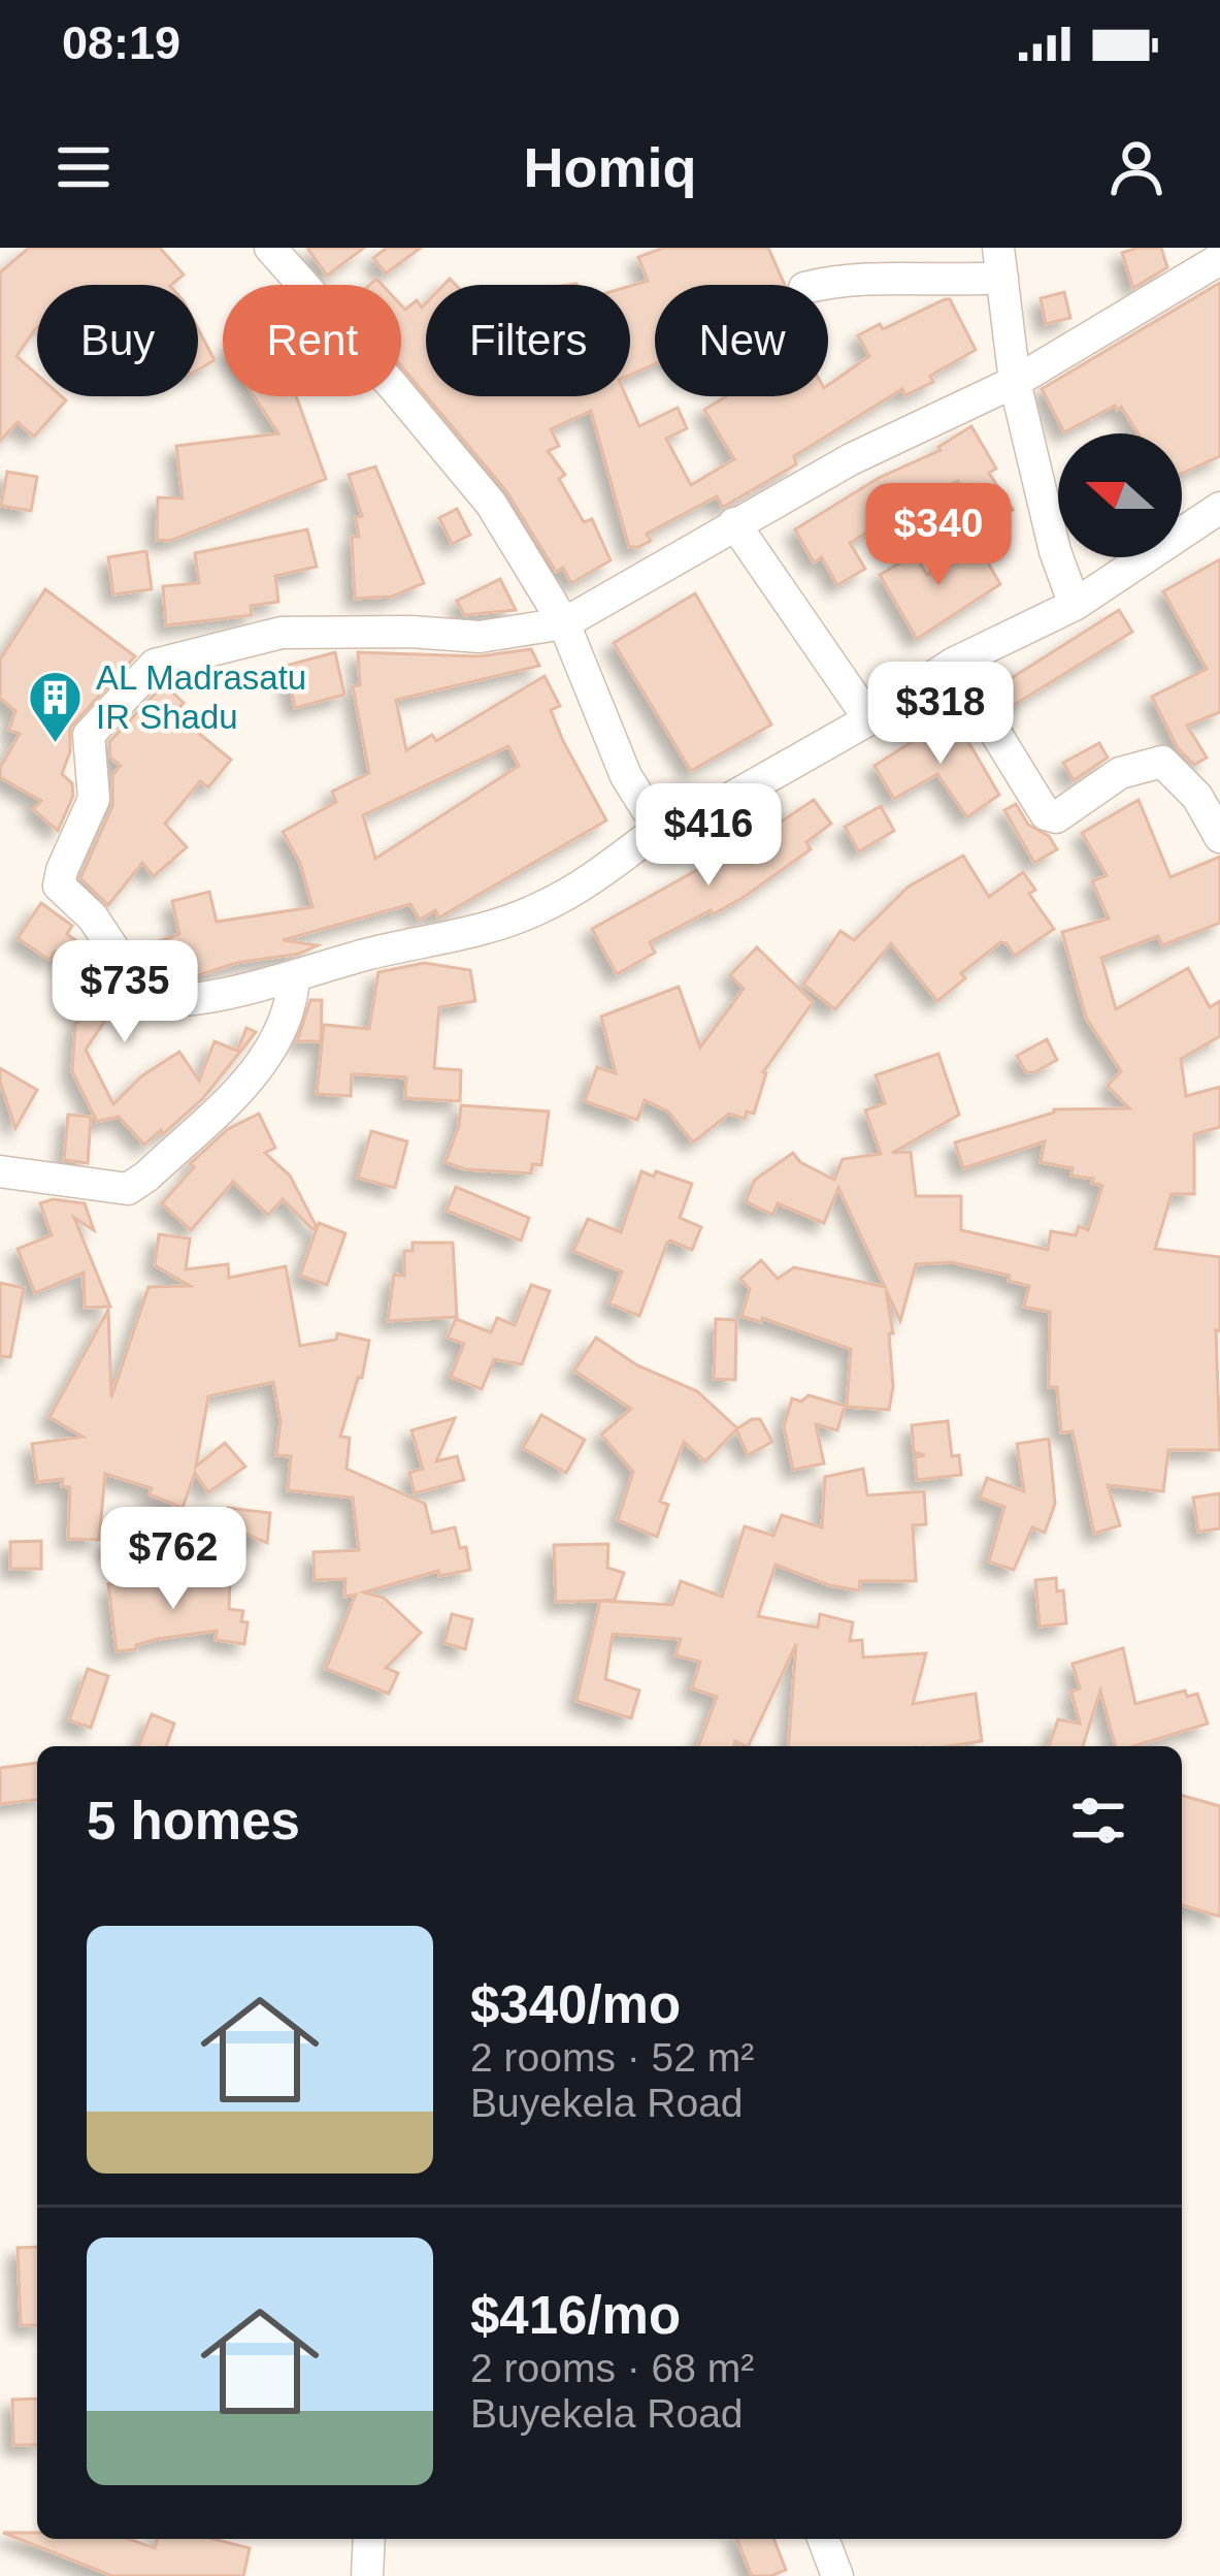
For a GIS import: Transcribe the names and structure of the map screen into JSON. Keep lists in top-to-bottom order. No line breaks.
{"places":{"building":["AL Madrasatu IR Shadu"]},"north":"left","page":{"status":"08:19","header":"Homiq","chip":["Buy","Rent","Filters","New"],"price":["$340","$318","$416","$735","$762"],"heading":"5 homes","list":[{"name":"$340/mo","note":"2 rooms · 52 m² · Buyekela Road"},{"name":"$416/mo","note":"2 rooms · 68 m² · Buyekela Road"}]}}
